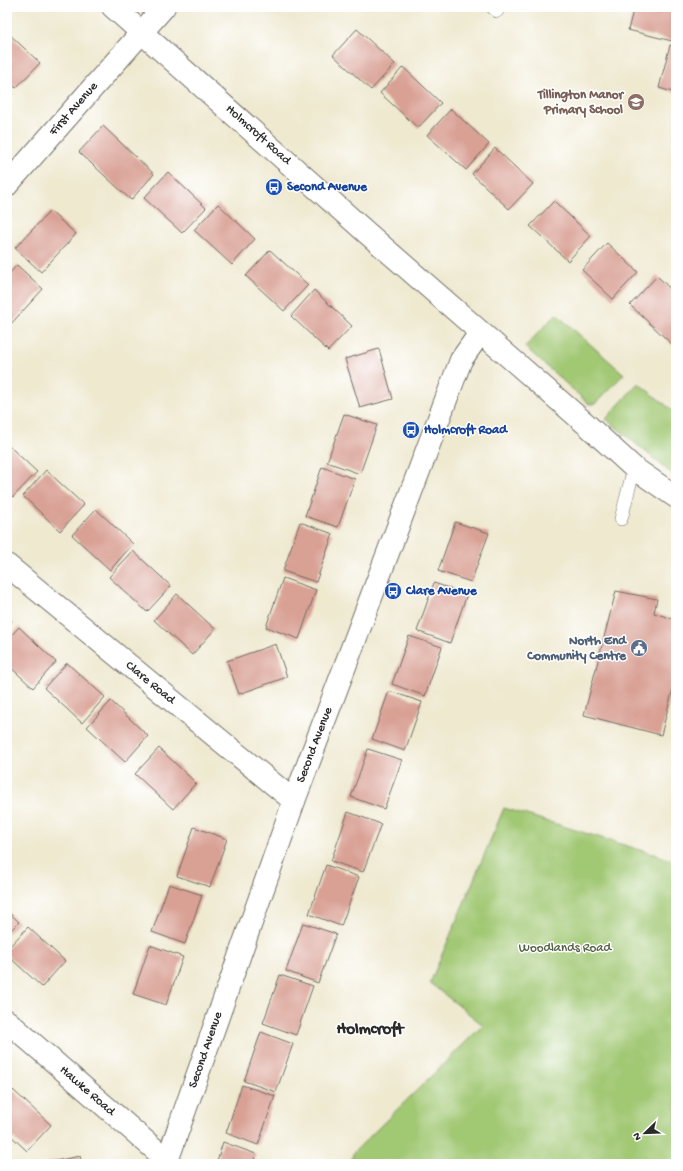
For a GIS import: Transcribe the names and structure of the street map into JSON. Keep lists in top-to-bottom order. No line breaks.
{"streets":{"street":["First Avenue","Holmcroft Road","Clare Road","Second Avenue","Hawke Road"]},"crossings":[["First Avenue","Holmcroft Road"],["Holmcroft Road","Second Avenue"],["Clare Road","Second Avenue"],["Second Avenue","Hawke Road"]],"districts":["Holmcroft"],"parks":["Woodlands Road"],"places":{"school or university":["Tillington Manor Primary School"],"bus stop":["Second Avenue","Holmcroft Road","Clare Avenue"],"public building":["North End Community Centre"]},"north":"bottom left"}
